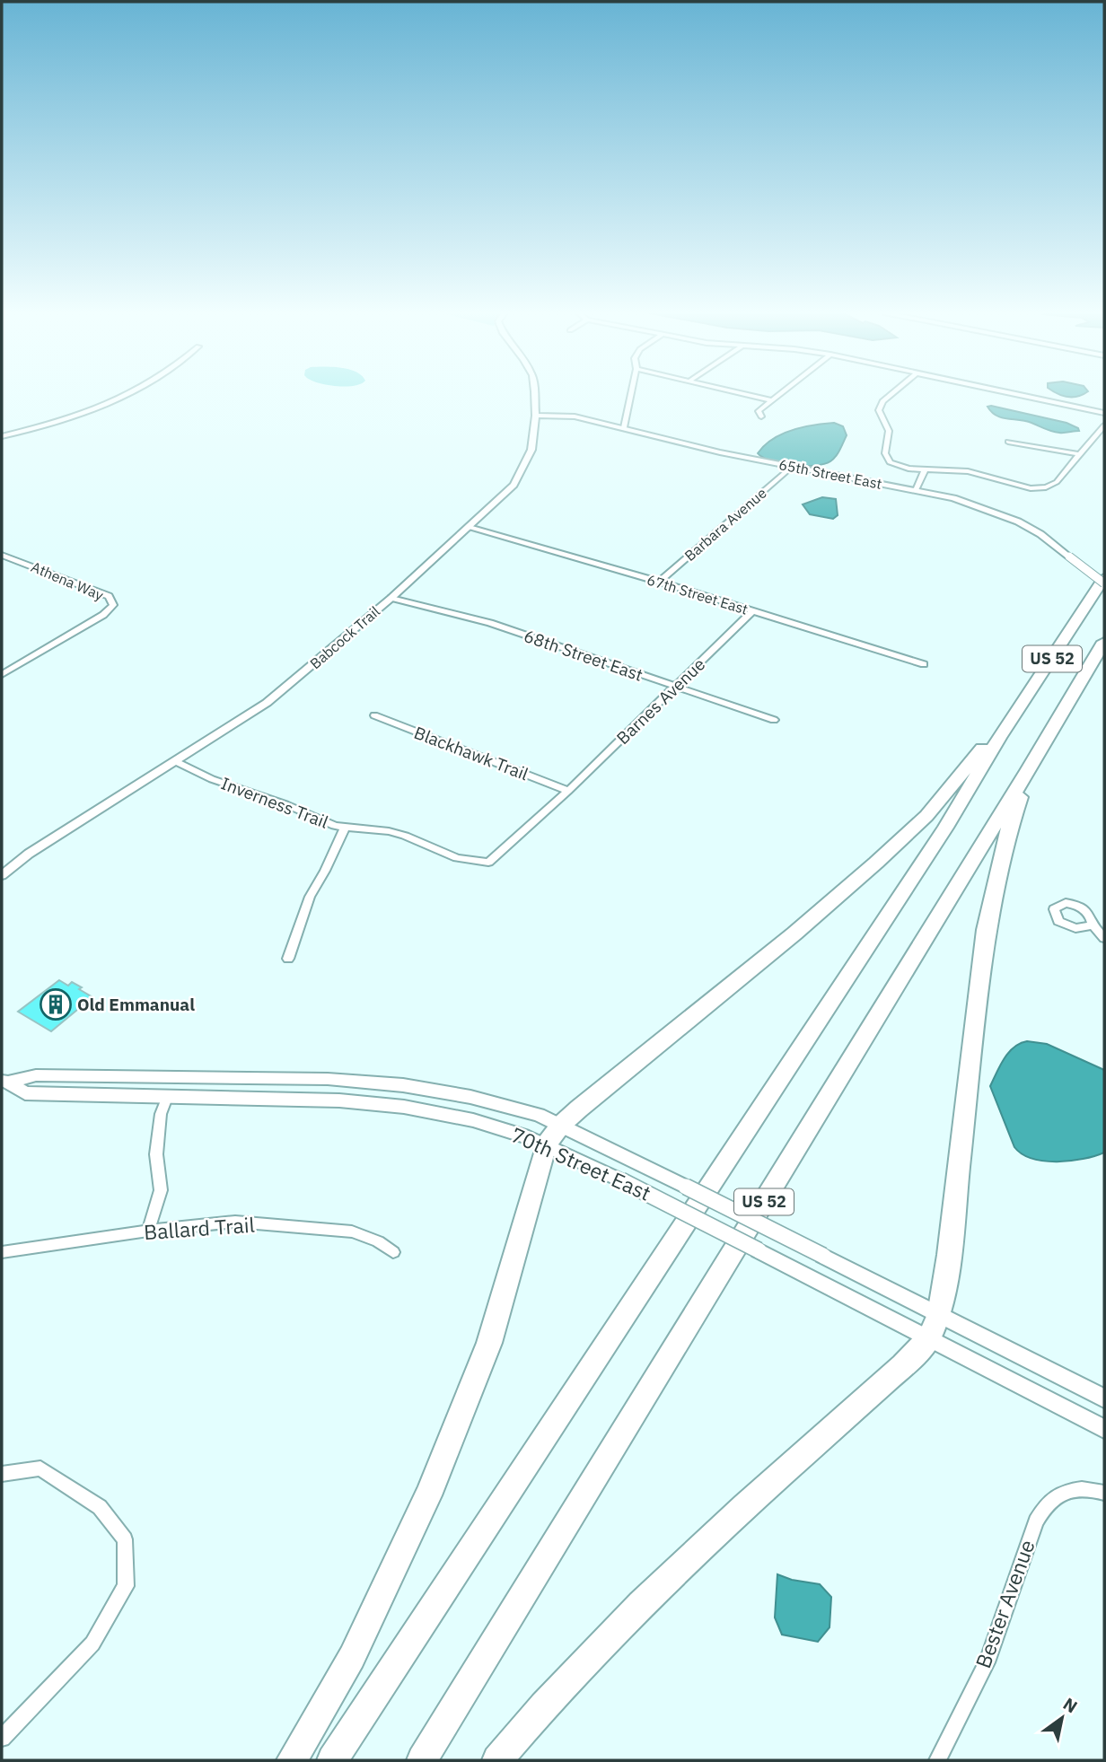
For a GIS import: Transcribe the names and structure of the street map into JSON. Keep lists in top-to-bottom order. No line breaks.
{"streets":{"highway":["US 52"],"main road":["70th Street East"],"street":["65th Street East","Barbara Avenue","Athena Way","67th Street East","Babcock Trail","68th Street East","Barnes Avenue","Blackhawk Trail","Inverness Trail","Ballard Trail","Bester Avenue"]},"crossings":[["65th Street East","Barbara Avenue"],["65th Street East","Babcock Trail"],["Barbara Avenue","67th Street East"],["67th Street East","Babcock Trail"],["67th Street East","Barnes Avenue"],["Babcock Trail","68th Street East"],["Babcock Trail","Inverness Trail"],["68th Street East","Barnes Avenue"],["Barnes Avenue","Blackhawk Trail"],["Barnes Avenue","Inverness Trail"],["Blackhawk Trail","Inverness Trail"]],"places":{"building":["Old Emmanual"]},"north":"top right"}
